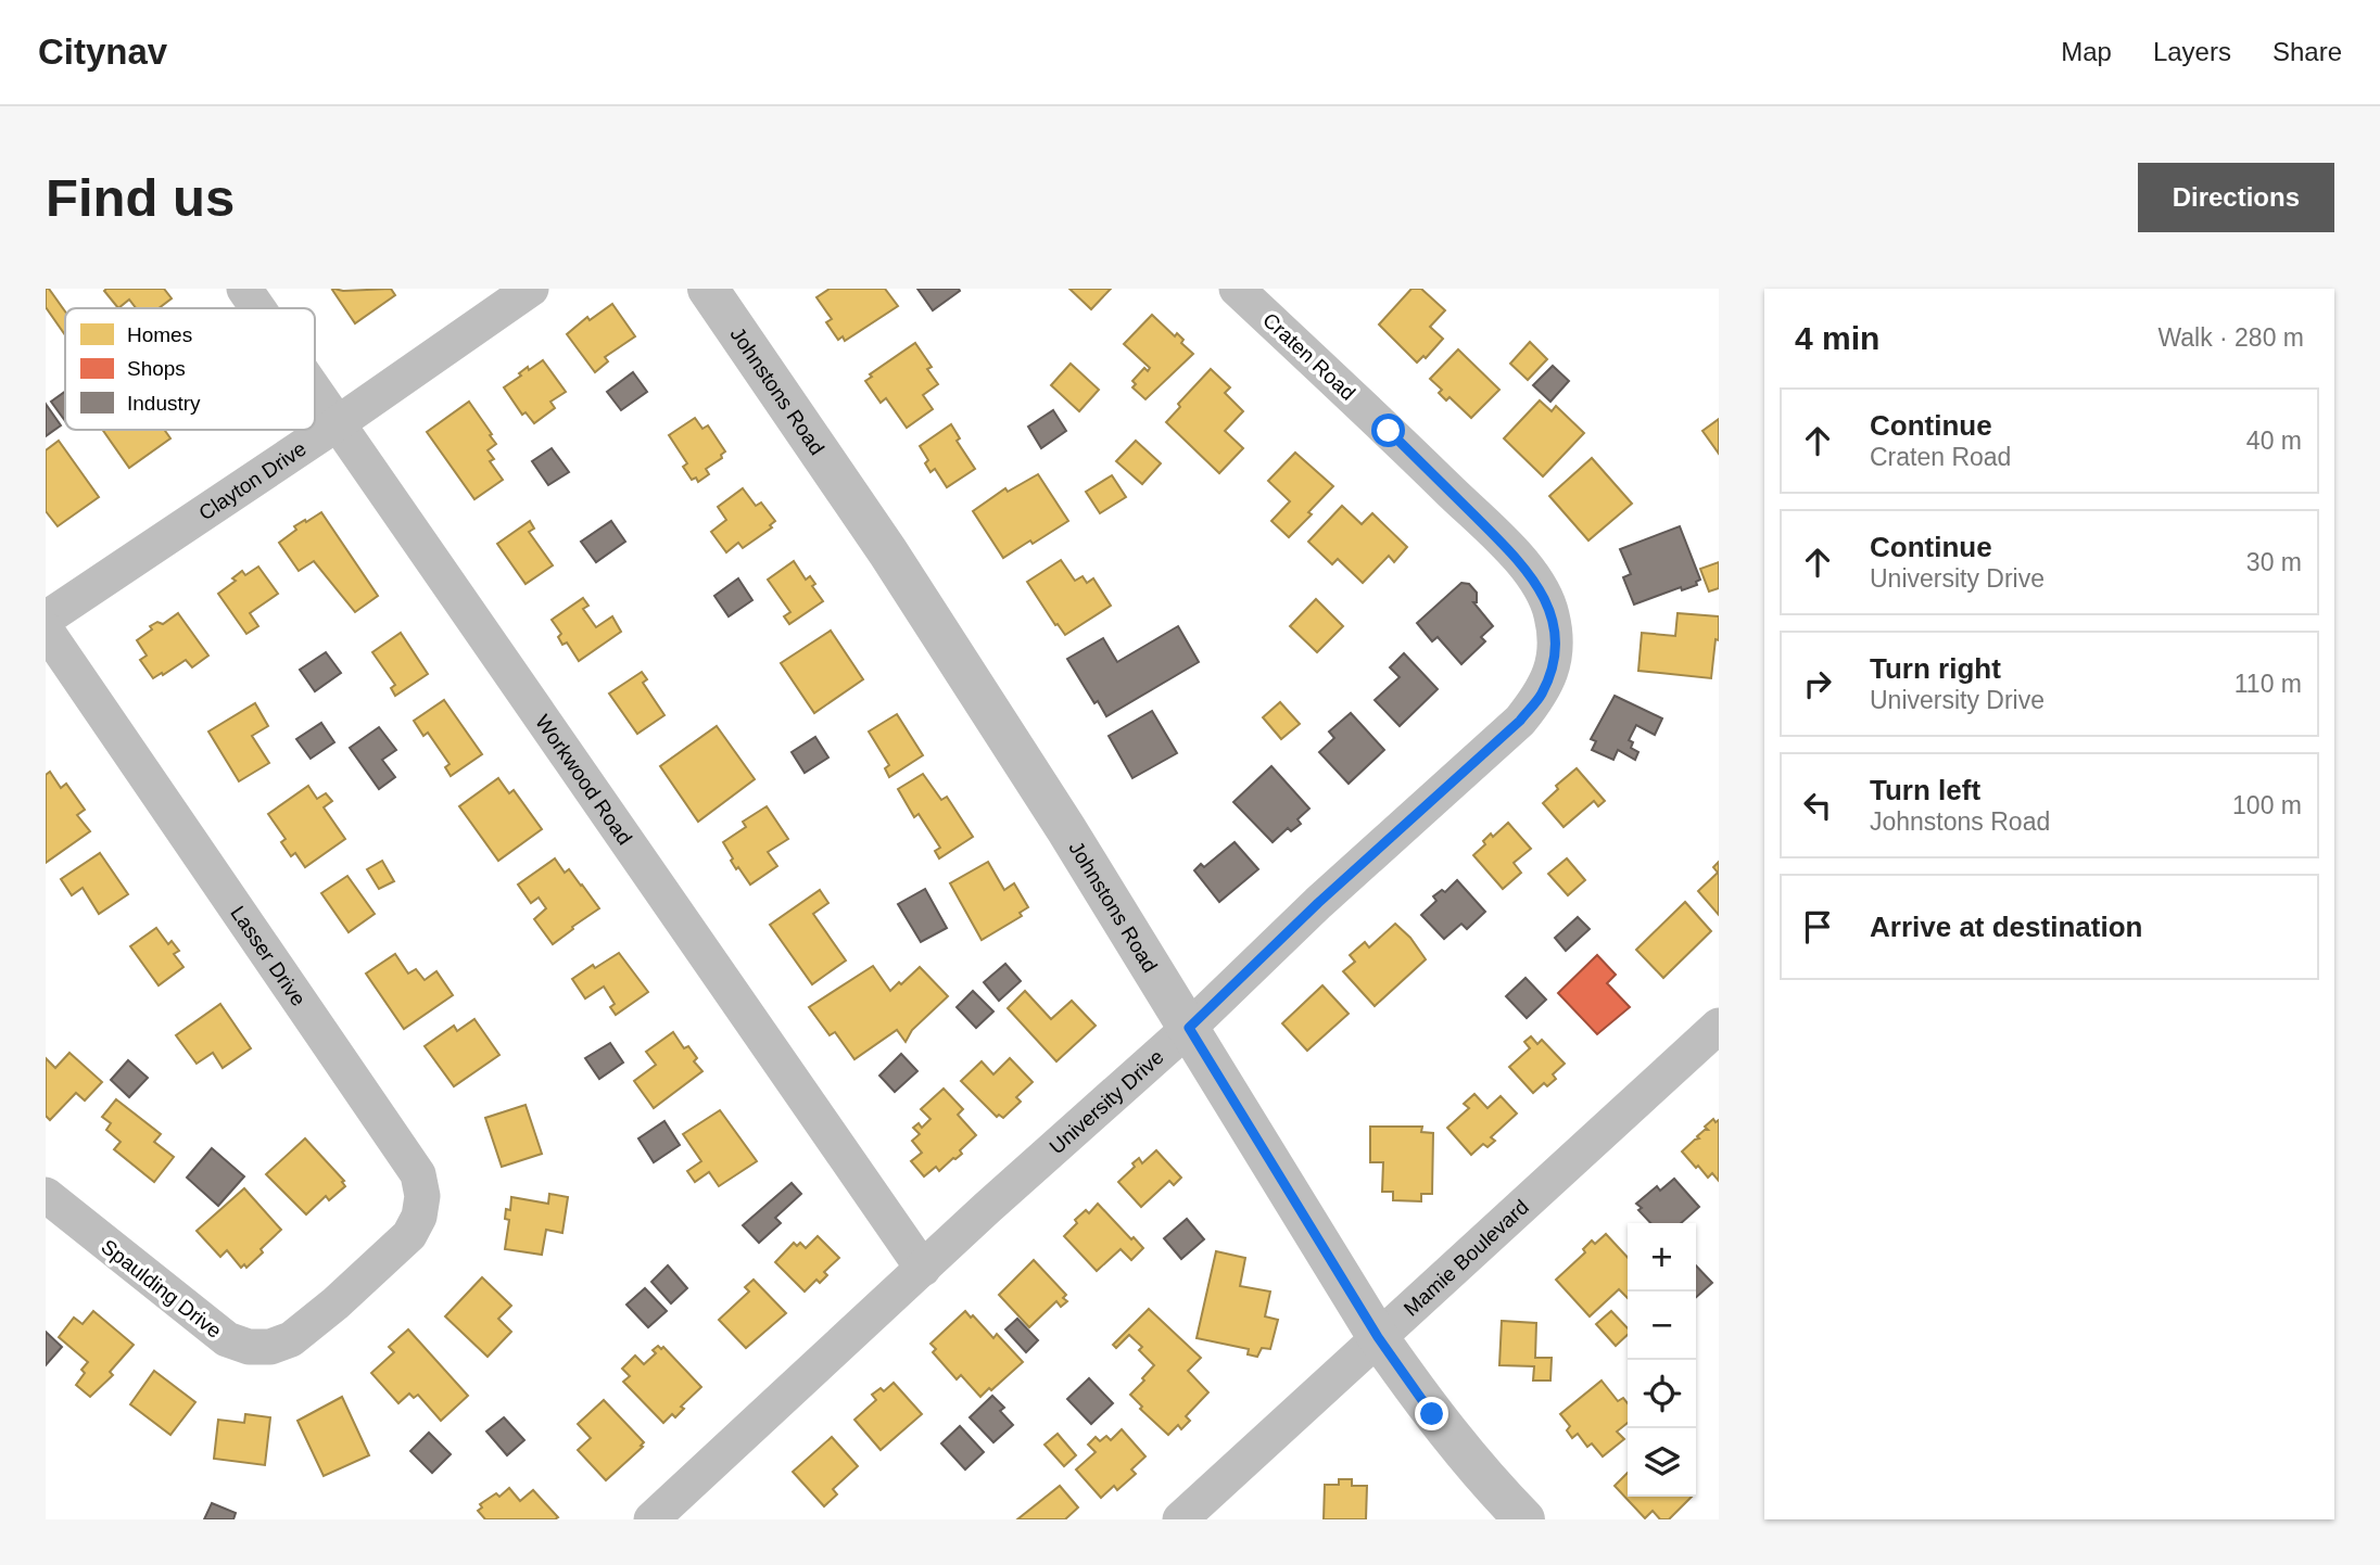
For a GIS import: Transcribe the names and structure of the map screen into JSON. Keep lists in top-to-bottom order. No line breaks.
{"streets":{"street":["Craten Road","Johnstons Road","Clayton Drive","Workwood Road","Lasser Drive","University Drive","Mamie Boulevard","Spaulding Drive"]},"crossings":[["Craten Road","University Drive"],["Johnstons Road","University Drive"],["Johnstons Road","Mamie Boulevard"],["Clayton Drive","Workwood Road"],["Workwood Road","University Drive"],["Lasser Drive","Spaulding Drive"]],"legend":["Homes","Shops","Industry"],"page":{"header":"Citynav","nav":["Map","Layers","Share"],"buttons":"Directions","title":"Find us","heading":["4 min","Walk · 280 m"],"list":[["Continue","Craten Road","40 m"],["Continue","University Drive","30 m"],["Turn right","University Drive","110 m"],["Turn left","Johnstons Road","100 m"],"Arrive at destination"],"map_buttons":["+","−"]}}
